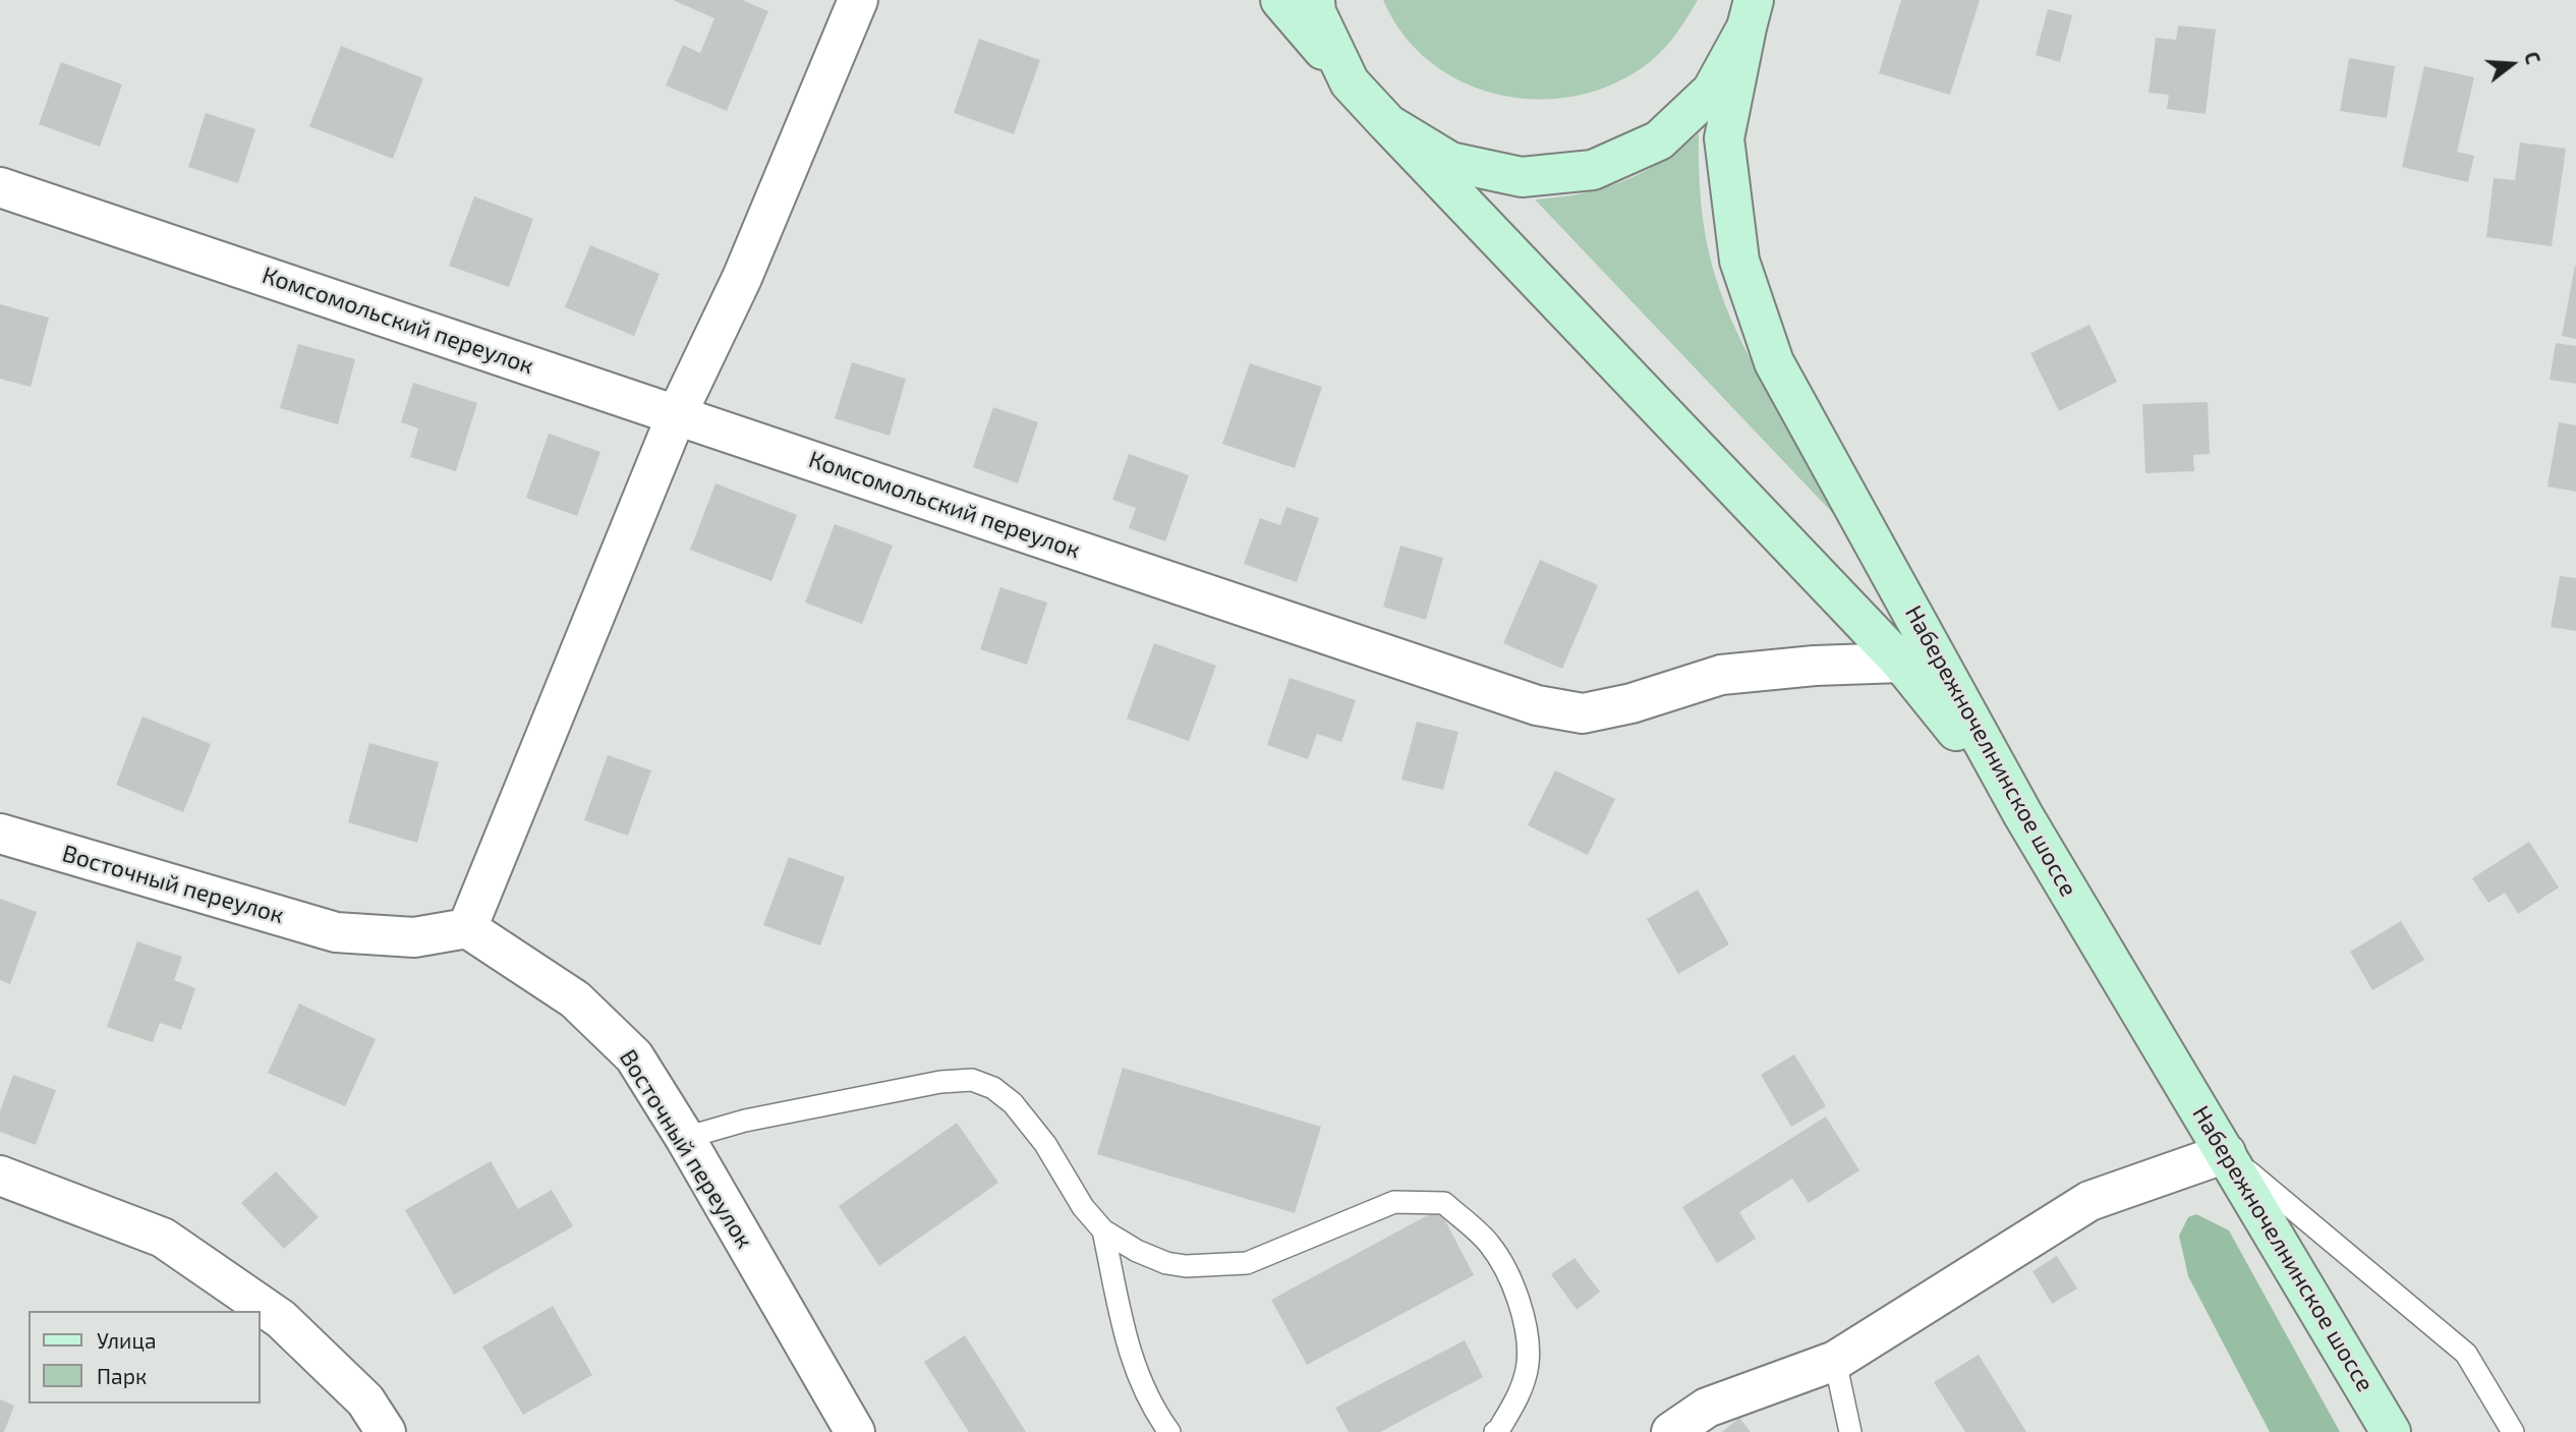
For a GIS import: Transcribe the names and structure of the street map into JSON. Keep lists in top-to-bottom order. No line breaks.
{"streets":{"main road":["Набережночелнинское шоссе"],"street":["Комсомольский переулок","Восточный переулок"]},"legend":["Улица","Парк"],"north":"right"}
